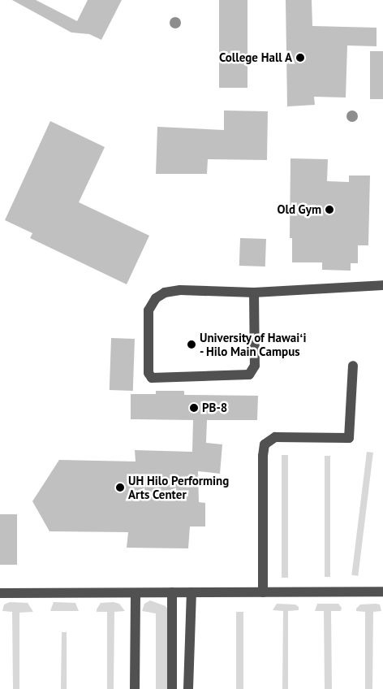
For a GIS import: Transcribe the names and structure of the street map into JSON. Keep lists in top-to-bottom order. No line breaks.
{"places":["College Hall A","Old Gym","University of Hawaiʻi - Hilo Main Campus","PB-8","UH Hilo Performing Arts Center"]}
